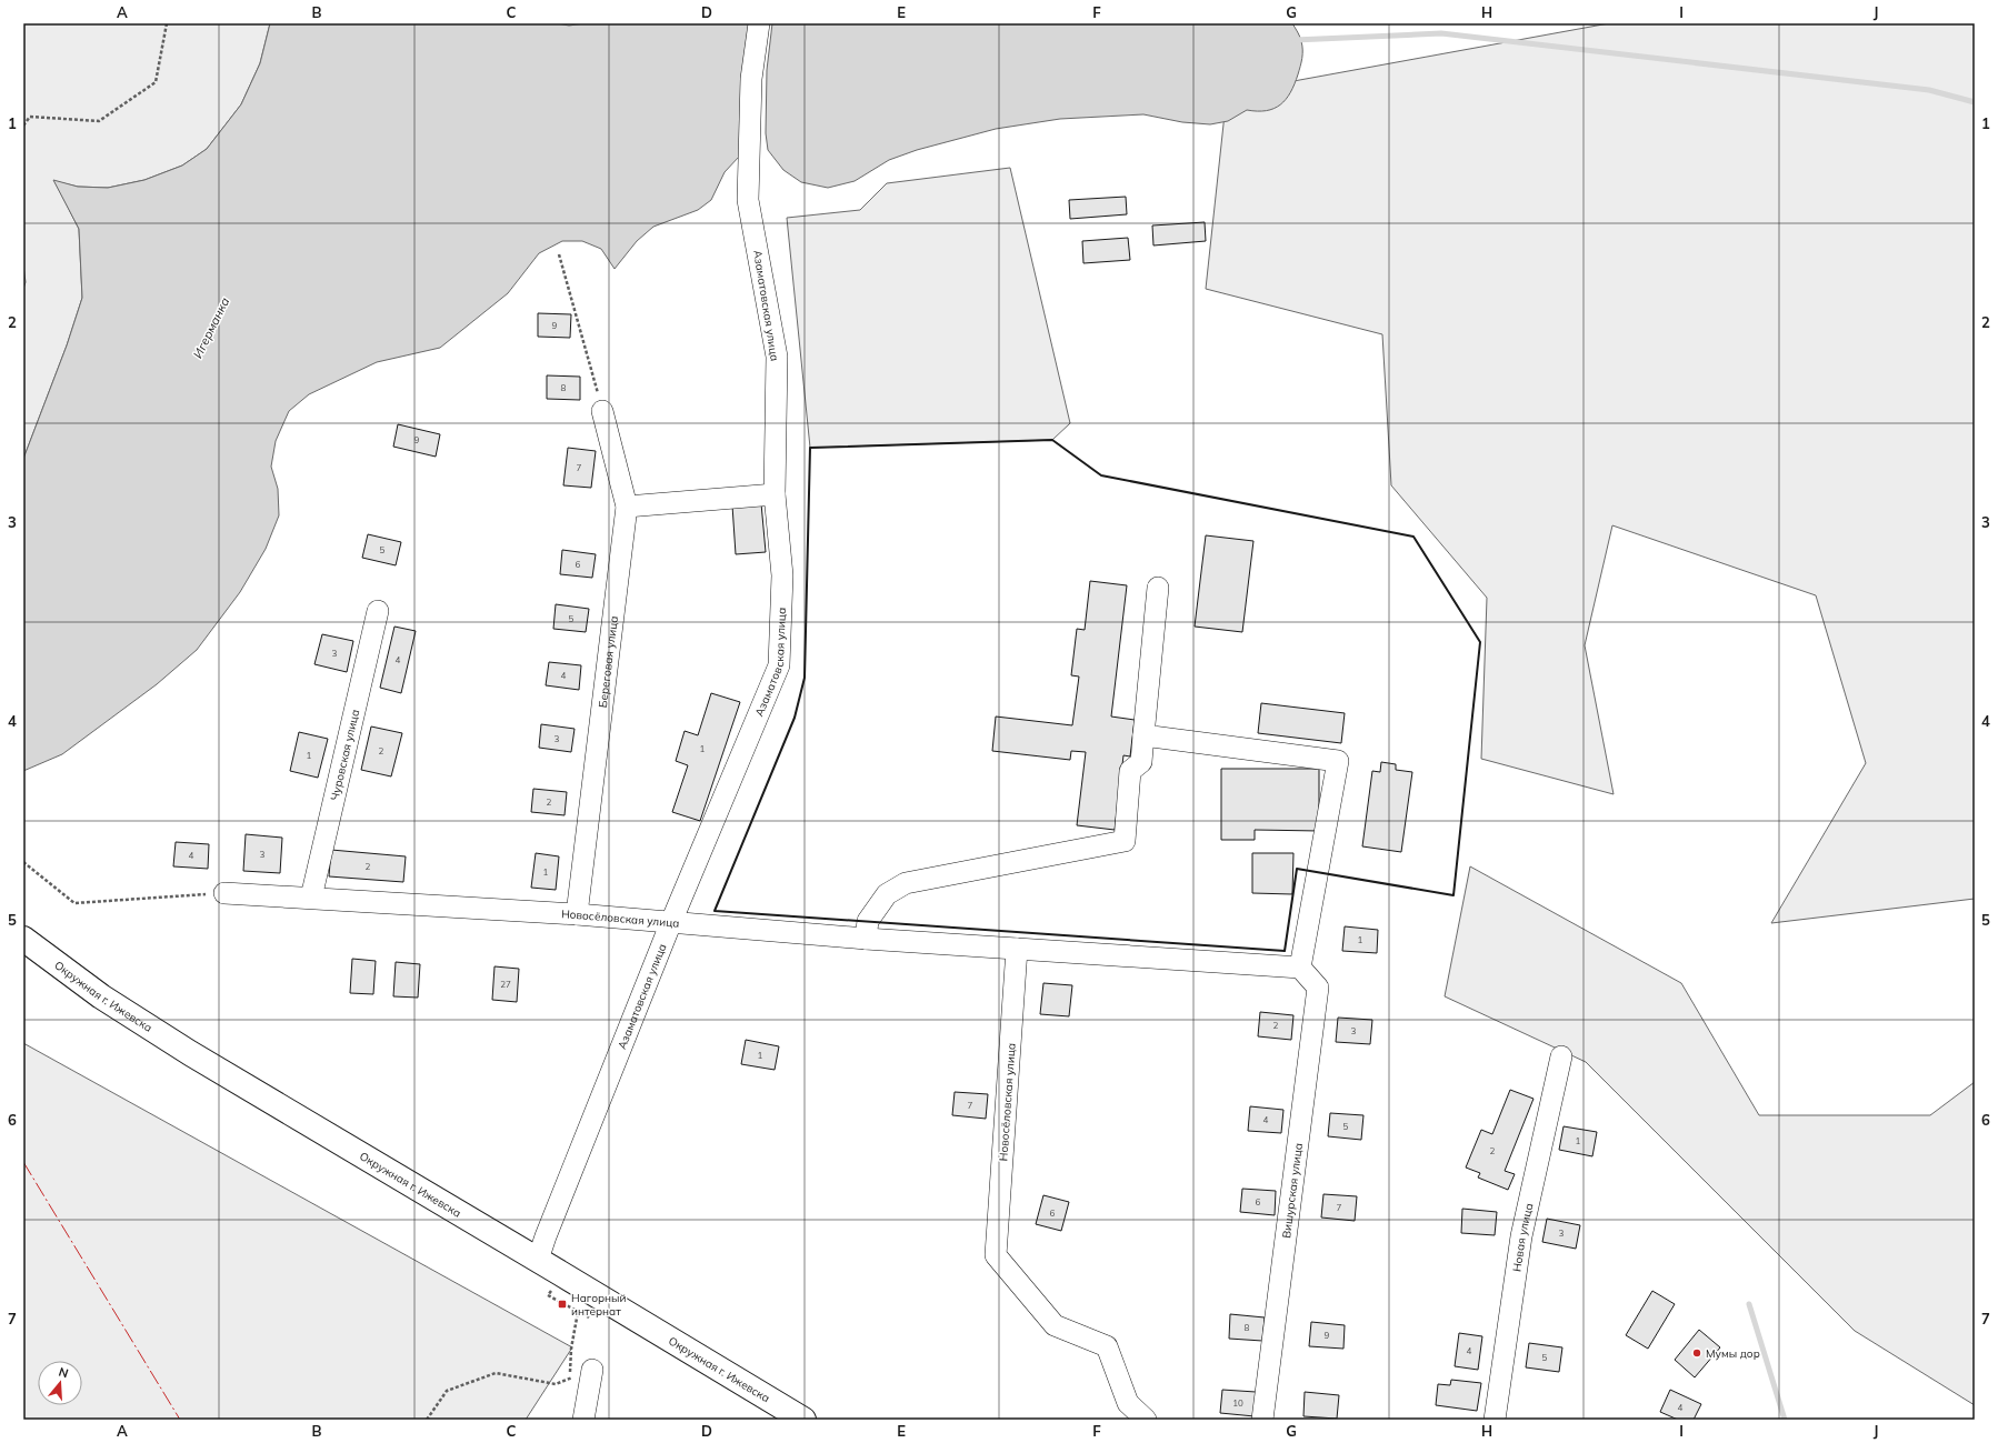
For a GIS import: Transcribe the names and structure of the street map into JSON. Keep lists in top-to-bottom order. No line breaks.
{"streets":{"main road":["Окружная г. Ижевска"],"street":["Азаматовская улица","Береговая улица","Чуровская улица","Новосёловская улица","Вишурская улица","Новая улица"]},"crossings":[["Азаматовская улица","Новосёловская улица"],["Азаматовская улица","Окружная г. Ижевска"],["Береговая улица","Новосёловская улица"],["Чуровская улица","Новосёловская улица"],["Новосёловская улица","Вишурская улица"]],"water":["Игерманка"],"places":{"transit":["Нагорный интернат"],"other":["Мумы дор"]},"house_numbers":["9","8","9","7","5","6","5","3","4","4","3","1","2","1","2","3","4","2","1","1","27","2","3","1","7","4","5","1","2","6","7","6","3","8","9","4","5","10","4"],"north":"top","grid":{"columns":["A","B","C","D","E","F","G","H","I","J"],"rows":["1","2","3","4","5","6","7"]}}
